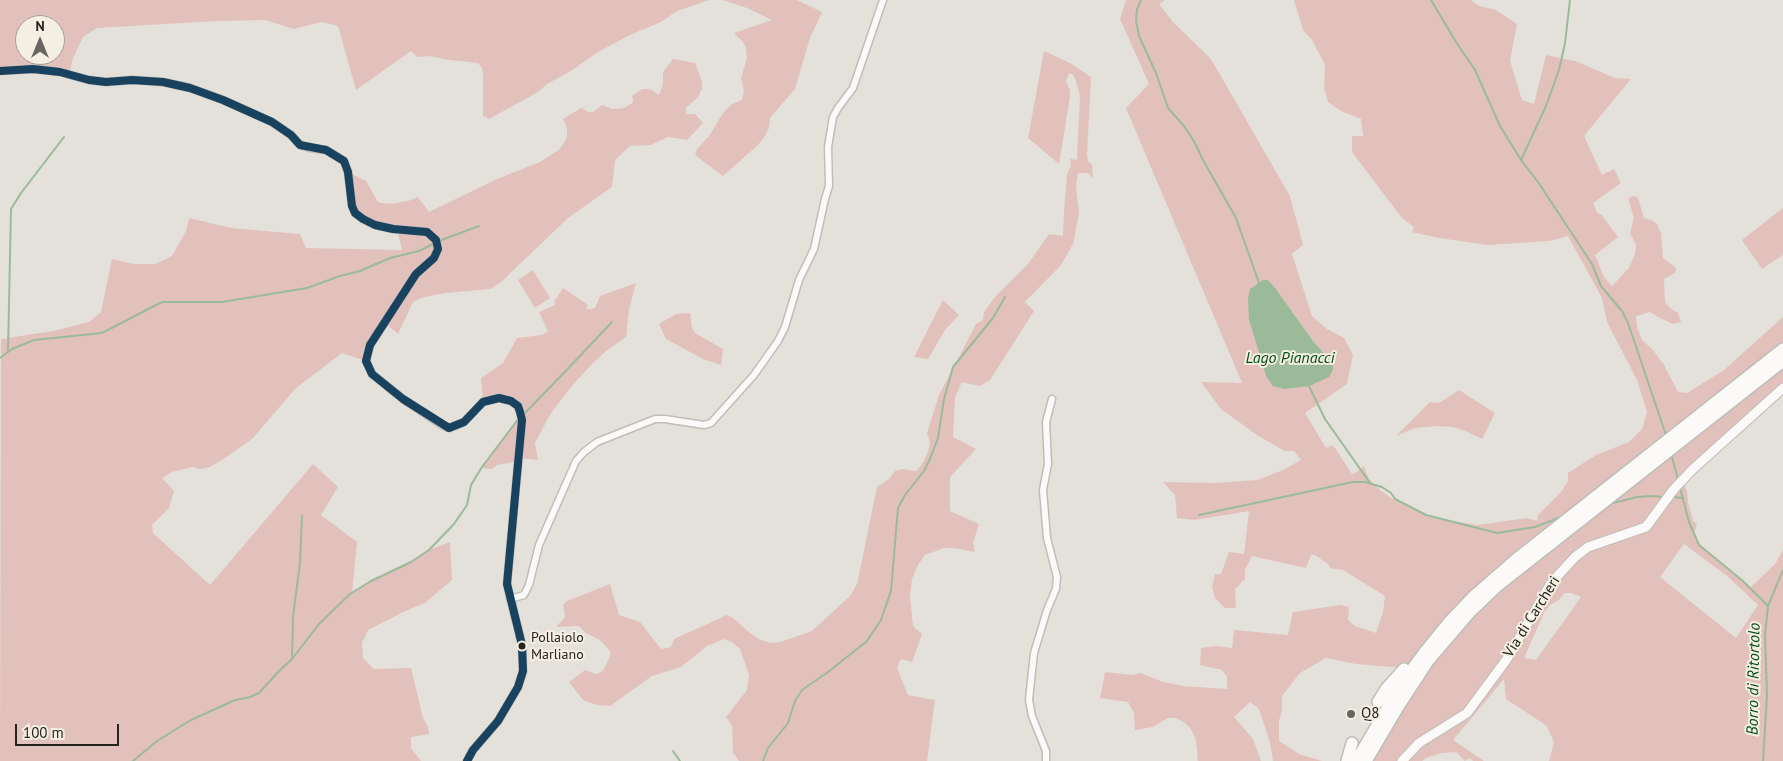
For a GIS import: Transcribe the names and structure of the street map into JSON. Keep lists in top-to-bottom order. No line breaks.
{"streets":{"street":["Via di Carcheri"]},"water":["Lago Pianacci","Borro di Ritortolo"],"places":["Pollaiolo Marliano","Q8"],"scale_bar":"100 m","north":"top"}
